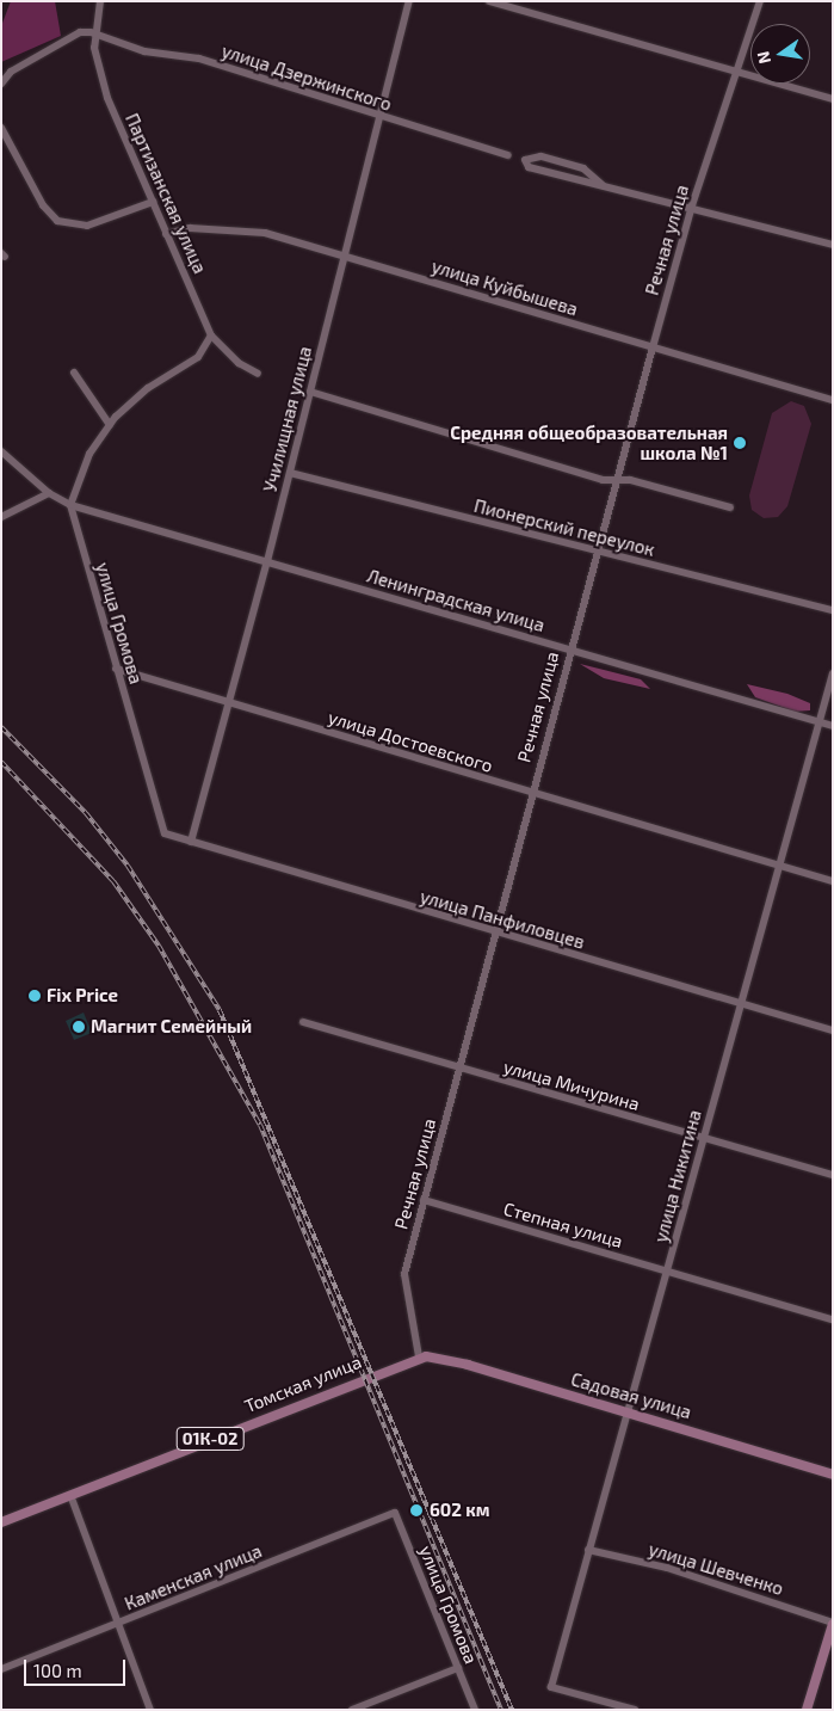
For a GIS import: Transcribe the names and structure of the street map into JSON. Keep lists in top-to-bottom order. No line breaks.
{"streets":{"main road":["Томская улица","Садовая улица","01К-02"],"street":["улица Дзержинского","Партизанская улица","Речная улица","улица Куйбышева","Училищная улица","Пионерский переулок","Ленинградская улица","улица Громова","улица Достоевского","улица Панфиловцев","улица Мичурина","улица Никитина","Степная улица","улица Шевченко","Каменская улица"]},"crossings":[["улица Дзержинского","Партизанская улица"],["улица Дзержинского","Училищная улица"],["Партизанская улица","улица Куйбышева"],["Речная улица","улица Куйбышева"],["Речная улица","Пионерский переулок"],["Речная улица","Ленинградская улица"],["Речная улица","улица Достоевского"],["Речная улица","улица Панфиловцев"],["Речная улица","улица Мичурина"],["Речная улица","Степная улица"],["Речная улица","Томская улица"],["Речная улица","Садовая улица"],["улица Куйбышева","Училищная улица"],["Училищная улица","Пионерский переулок"],["Училищная улица","Ленинградская улица"],["Училищная улица","улица Достоевского"],["Училищная улица","улица Панфиловцев"],["Ленинградская улица","улица Громова"],["Ленинградская улица","улица Никитина"],["улица Громова","улица Достоевского"],["улица Громова","улица Панфиловцев"],["улица Громова","Каменская улица"],["улица Достоевского","улица Никитина"],["улица Панфиловцев","улица Никитина"],["улица Мичурина","улица Никитина"],["улица Никитина","Степная улица"],["улица Никитина","Садовая улица"],["улица Никитина","улица Шевченко"],["Томская улица","Садовая улица"]],"places":["Средняя общеобразовательная школа №1","Fix Price","Магнит Семейный","602 км"],"scale_bar":"100 m","north":"left"}
